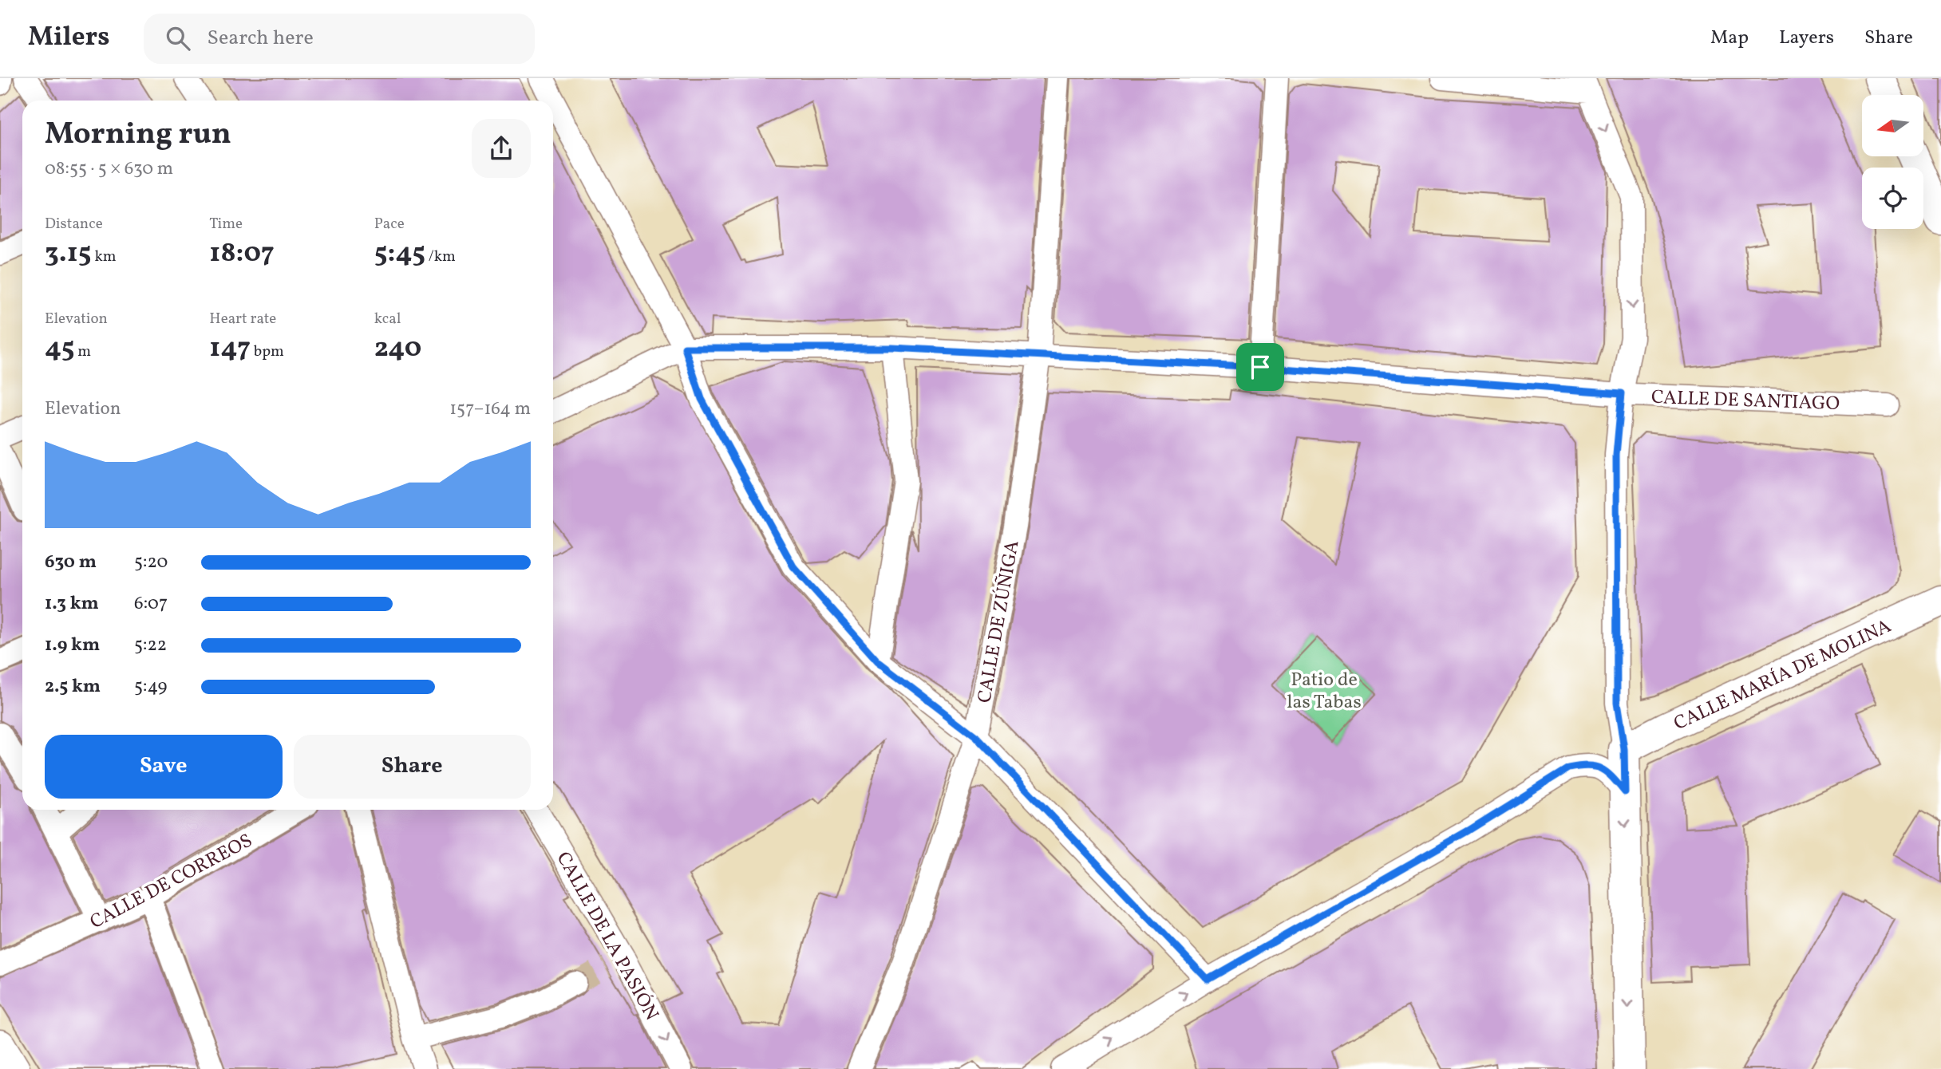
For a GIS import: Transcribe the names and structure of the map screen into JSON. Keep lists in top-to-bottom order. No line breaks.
{"streets":{"street":["CALLE DE SANTIAGO","CALLE DE ZÚÑIGA","CALLE MARÍA DE MOLINA","CALLE DE CORREOS","CALLE DE LA PASIÓN"]},"crossings":[["CALLE DE SANTIAGO","CALLE DE ZÚÑIGA"]],"parks":["Patio de las Tabas"],"north":"left","page":{"header":"Milers","search":"Search here","nav":["Map","Layers","Share"],"heading":["Morning run","08:55 · 5 × 630 m"],"stats":[["Distance","3.15 km"],["Time","18:07"],["Pace","5:45 /km"],["Elevation","45 m"],["Heart rate","147 bpm"],["kcal","240"]],"chart":["Elevation","157–164 m"],"list":[{"name":"630 m","note":"5:20"},{"name":"1.3 km","note":"6:07"},{"name":"1.9 km","note":"5:22"},{"name":"2.5 km","note":"5:49"}],"buttons":["Save","Share"]}}
